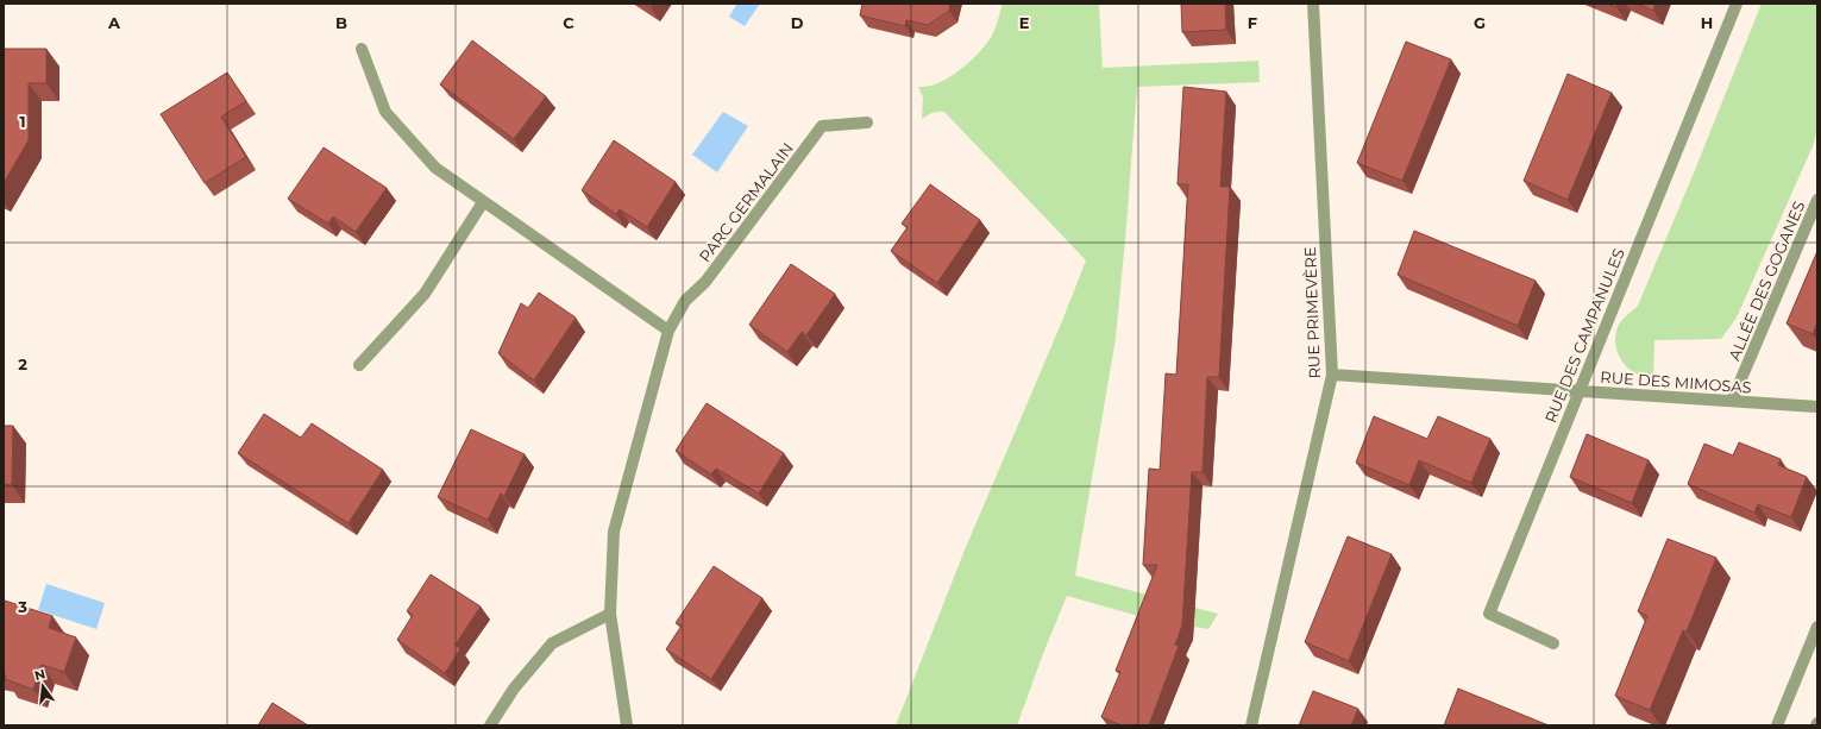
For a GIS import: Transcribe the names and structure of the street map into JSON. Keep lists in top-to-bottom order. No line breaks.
{"streets":{"street":["PARC GERMALAIN","ALLÉE DES GOGANES","RUE PRIMEVÈRE","RUE DES CAMPANULES","RUE DES MIMOSAS"]},"crossings":[["ALLÉE DES GOGANES","RUE DES MIMOSAS"],["RUE PRIMEVÈRE","RUE DES MIMOSAS"],["RUE DES CAMPANULES","RUE DES MIMOSAS"]],"north":"top","grid":{"columns":["A","B","C","D","E","F","G","H"],"rows":["1","2","3"]}}
